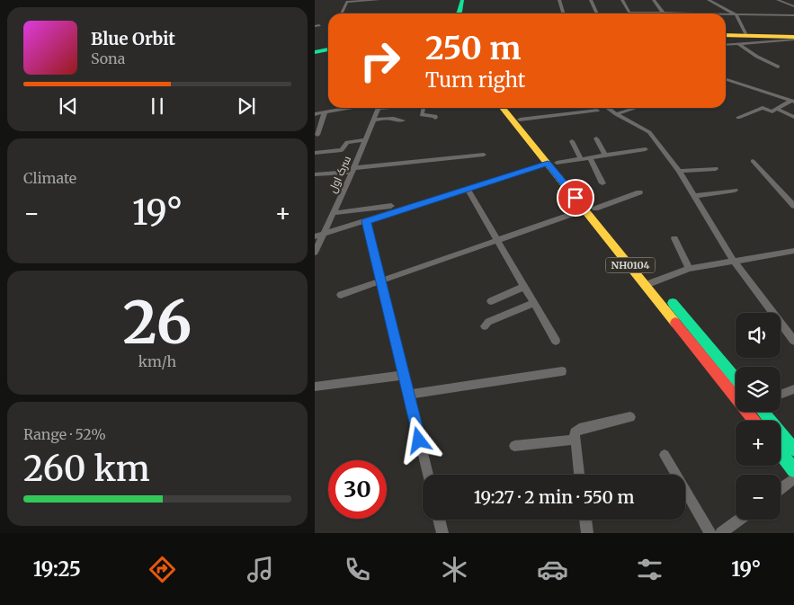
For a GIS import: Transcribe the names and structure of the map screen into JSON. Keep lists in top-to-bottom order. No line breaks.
{"streets":{"main road":["NH0104"],"street":["سرک اول"]},"page":{"turn":["250 m","Turn right"],"song":["Blue Orbit","Sona"],"tile":["Climate",["26","km/h"],["Range · 52%","260 km"]],"heat":["−","19°","+"],"map_buttons":["+","−"],"limit":"30","trip":"19:27 · 2 min · 550 m","tabs":["19:25","19°"]}}
